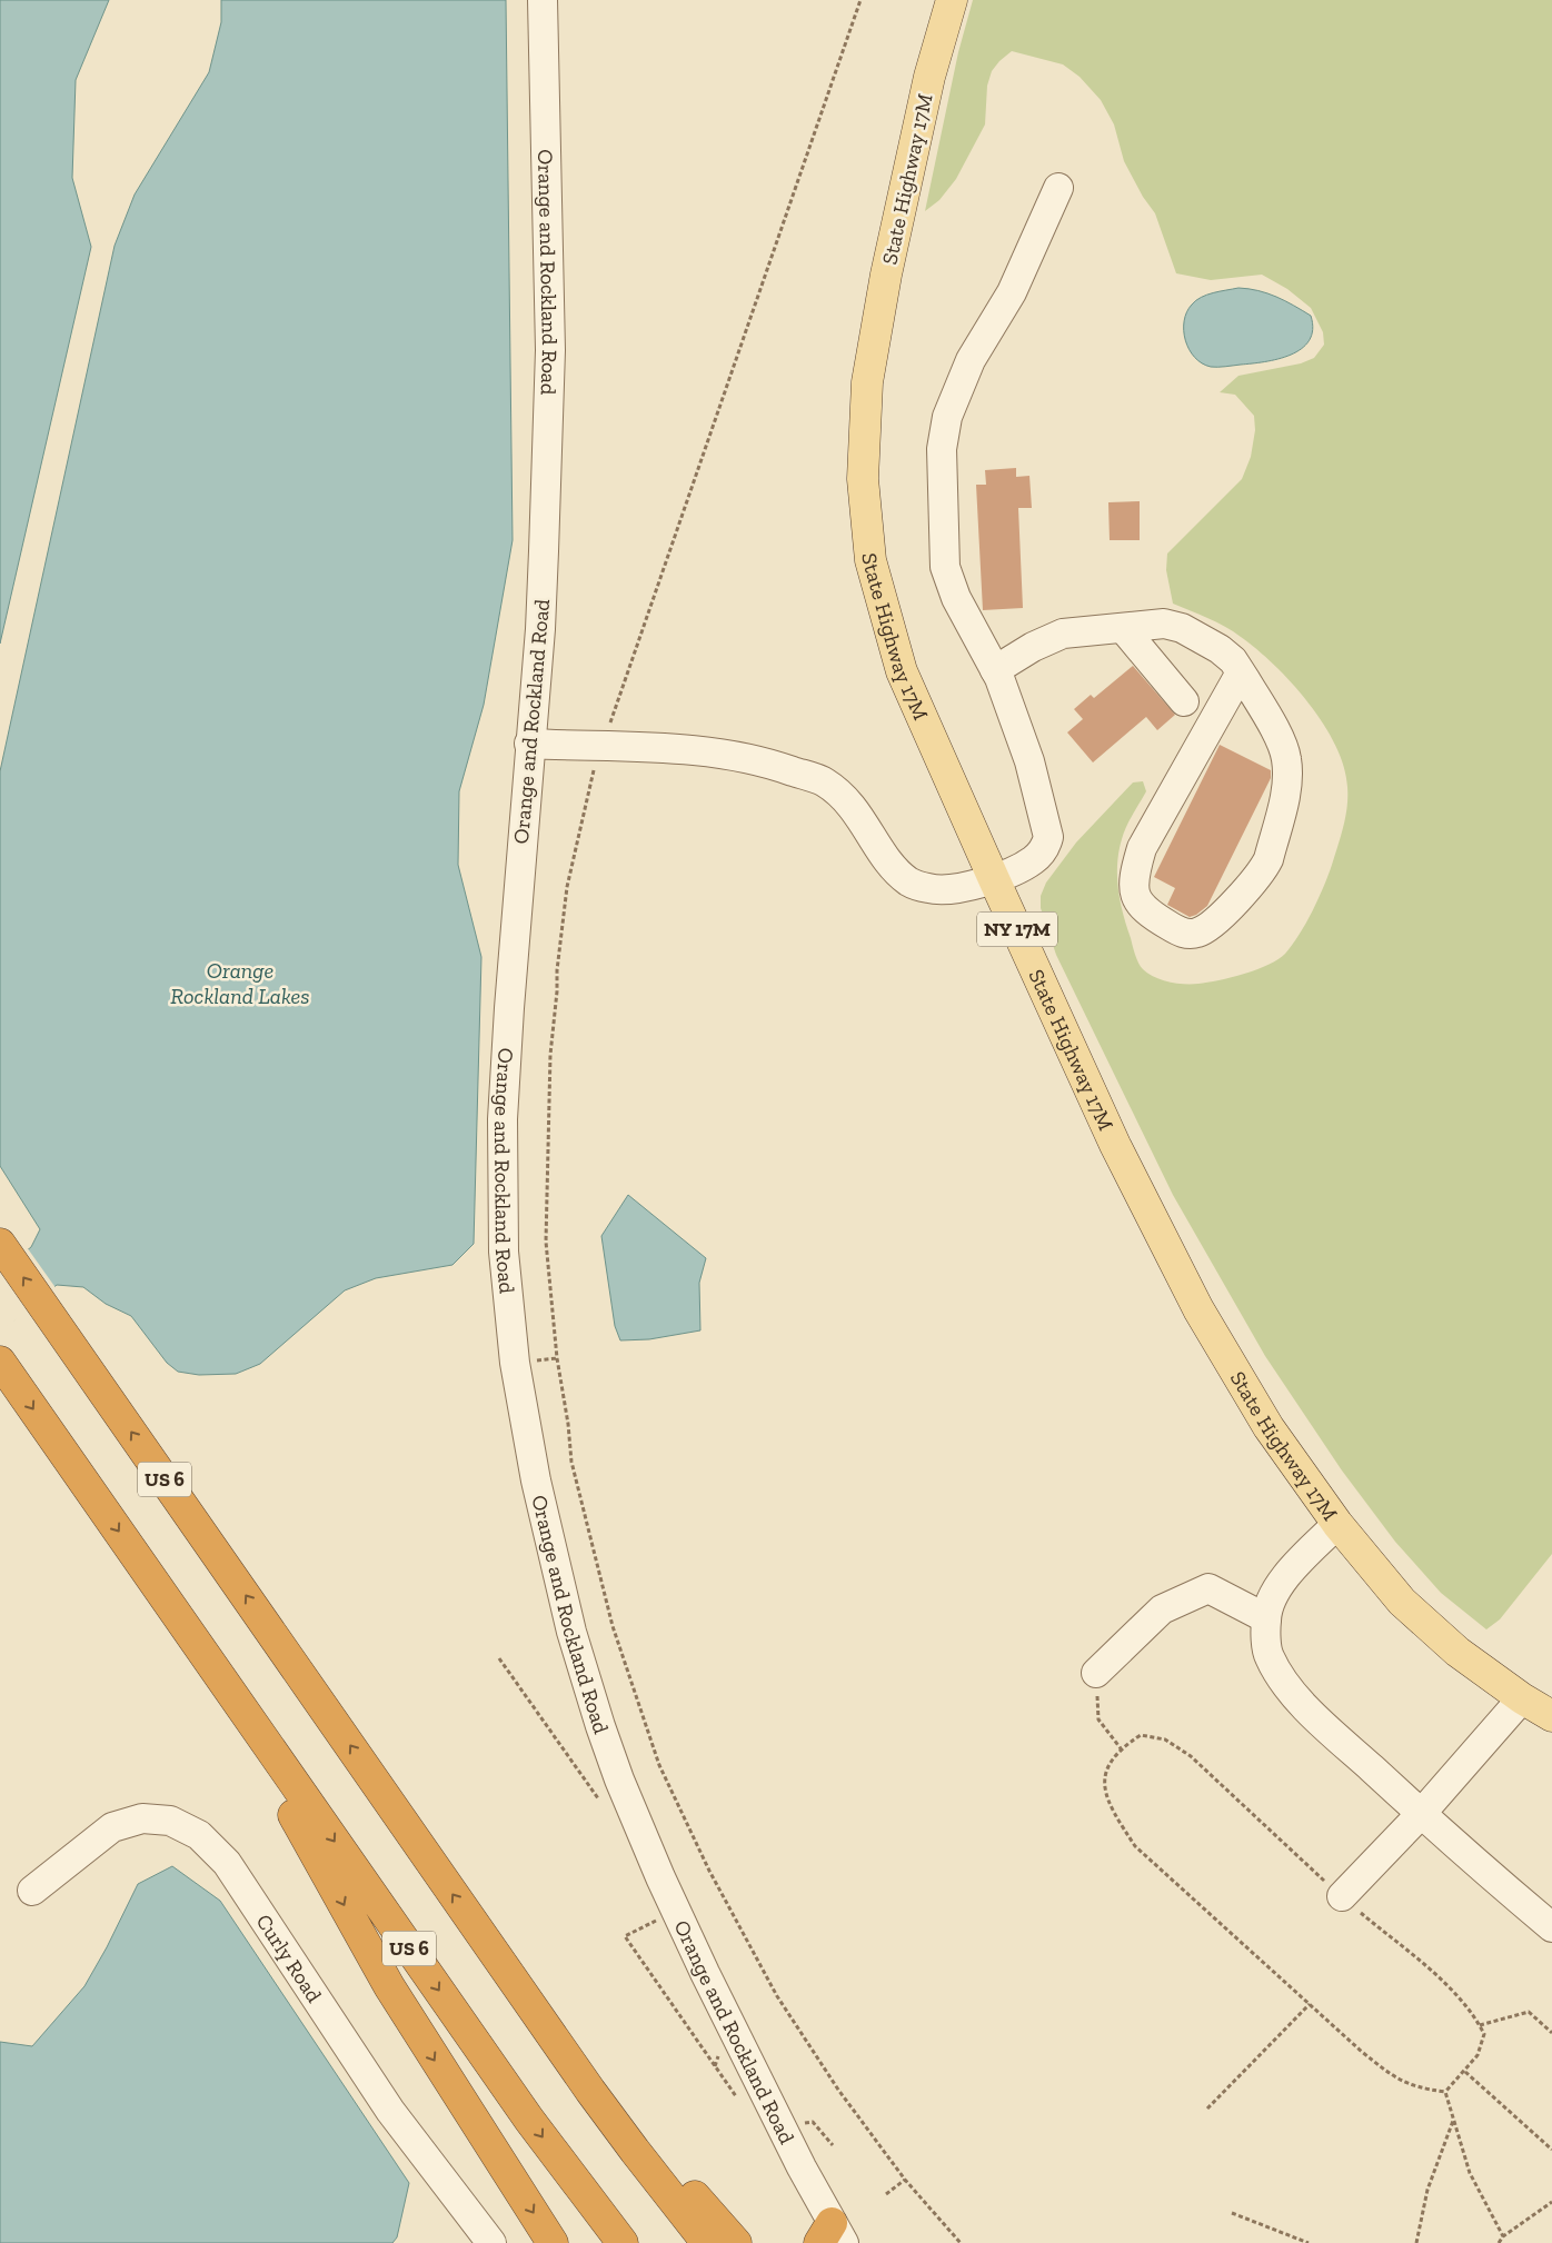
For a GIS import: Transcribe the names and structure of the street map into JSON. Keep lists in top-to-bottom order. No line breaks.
{"streets":{"highway":["US 6"],"main road":["State Highway 17M","NY 17M"],"street":["Orange and Rockland Road","Curly Road"]},"water":["Orange Rockland Lakes"]}
